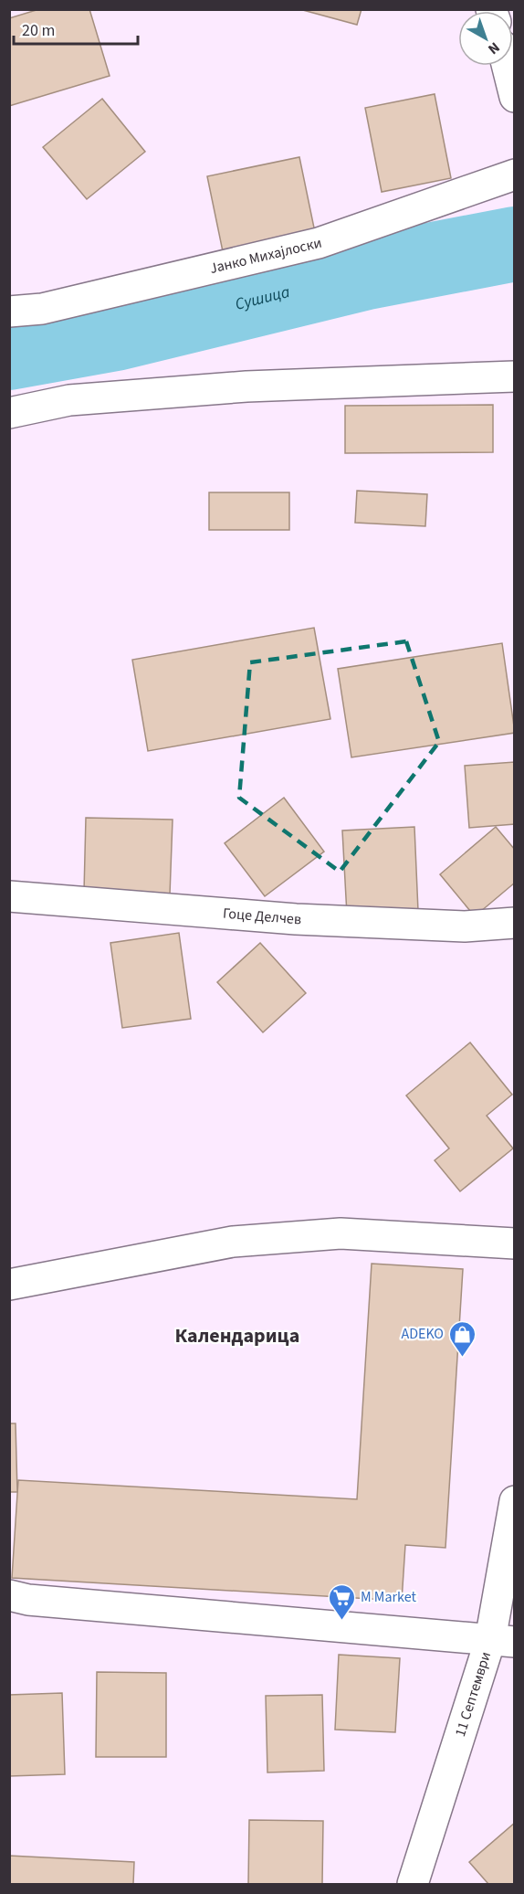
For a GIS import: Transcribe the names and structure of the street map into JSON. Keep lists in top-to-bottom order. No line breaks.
{"streets":{"street":["Јанко Михајлоски","Гоце Делчев","11 Септември"]},"districts":["Календарица"],"water":["Сушица"],"places":{"shop":["ADEKO"],"supermarket":["M Market"]},"scale_bar":"20 m","north":"bottom right"}
